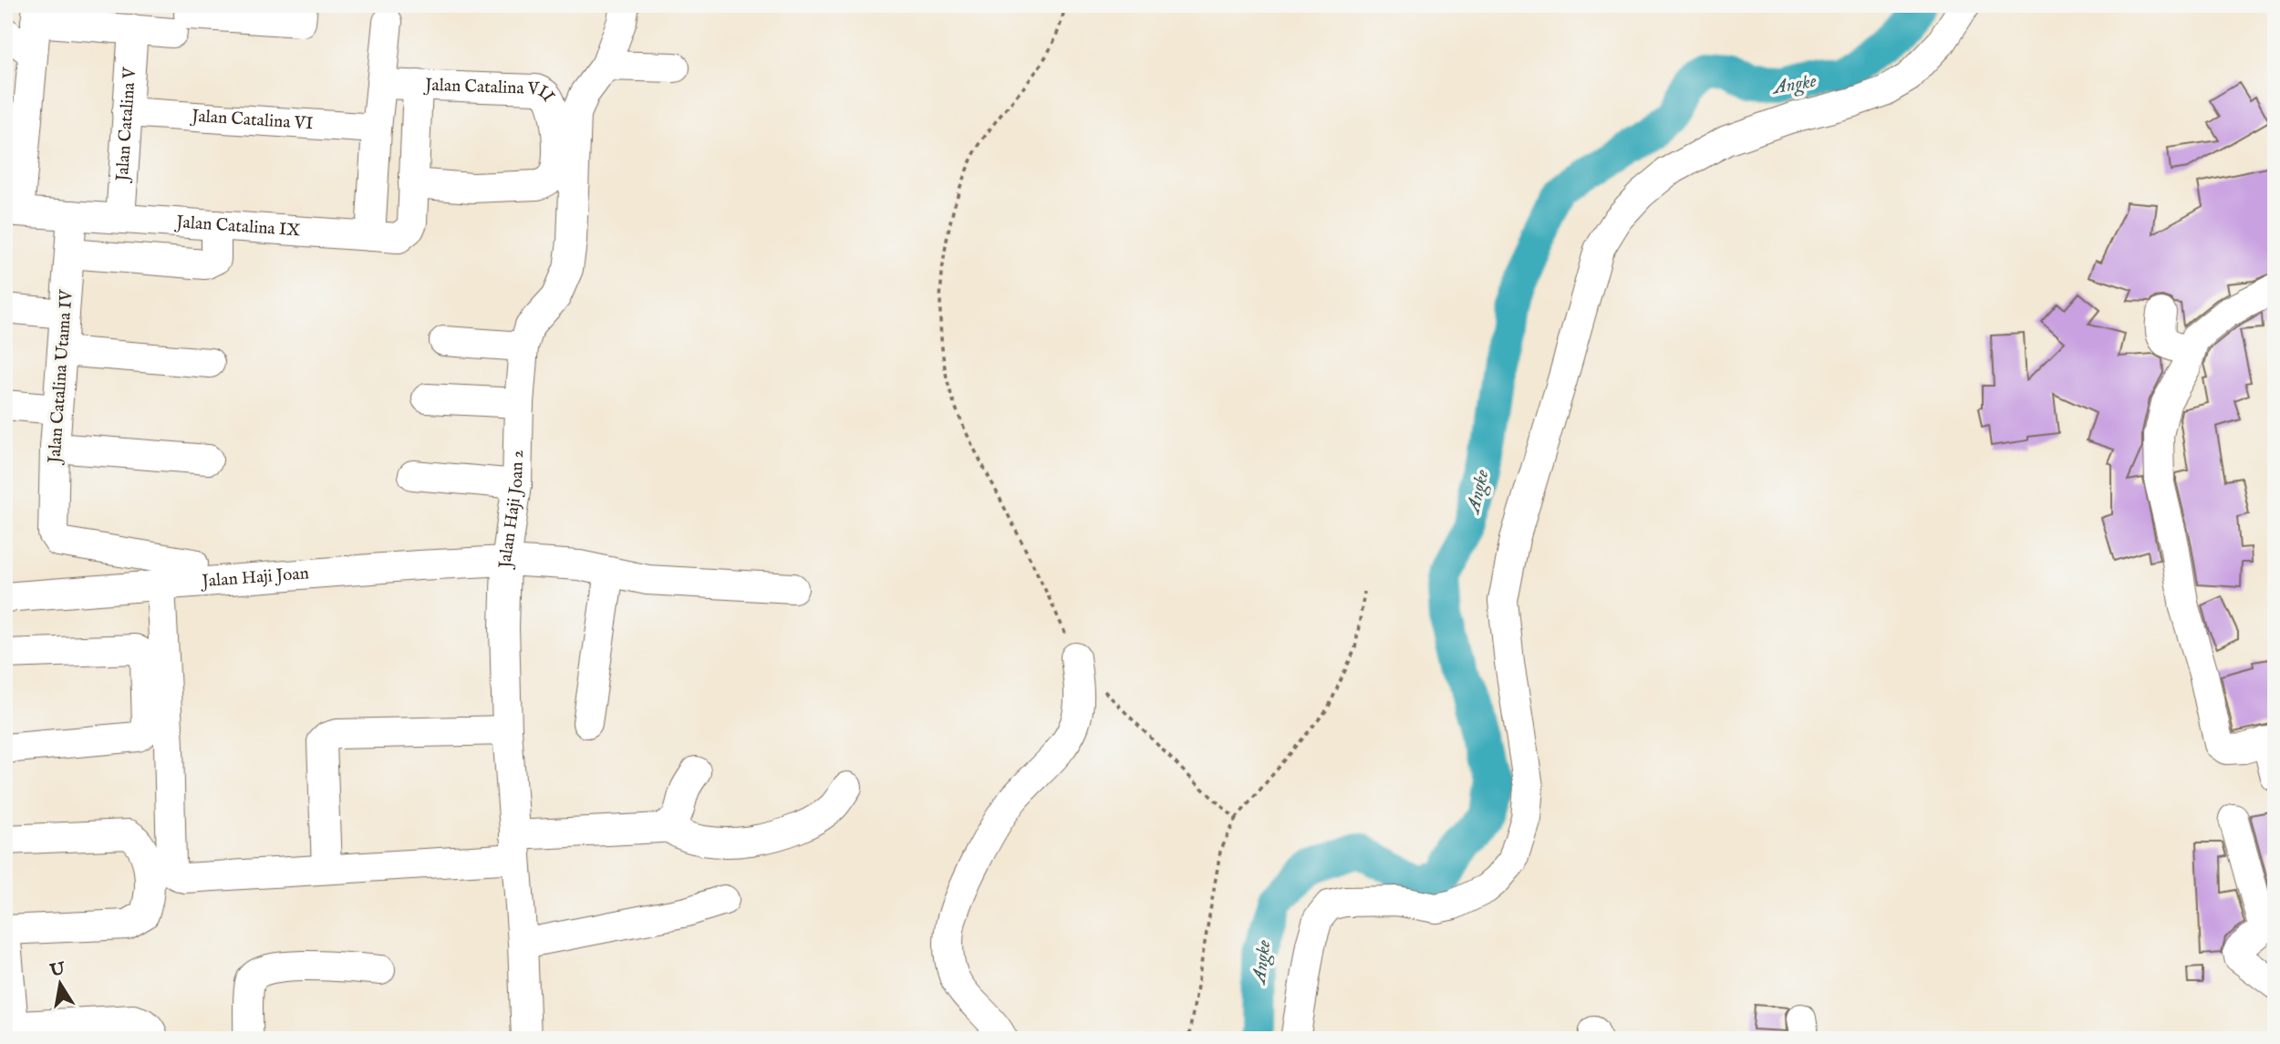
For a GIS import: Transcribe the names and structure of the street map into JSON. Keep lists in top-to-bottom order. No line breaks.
{"streets":{"street":["Jalan Catalina VII","Jalan Catalina VI","Jalan Catalina V","Jalan Catalina IX","Jalan Catalina Utama IV","Jalan Haji Joan 2","Jalan Haji Joan"]},"crossings":[["Jalan Catalina VII","Jalan Catalina IX"],["Jalan Catalina VI","Jalan Catalina V"],["Jalan Catalina V","Jalan Catalina IX"],["Jalan Catalina IX","Jalan Catalina Utama IV"],["Jalan Haji Joan 2","Jalan Haji Joan"]],"water":["Angke"],"north":"top"}
